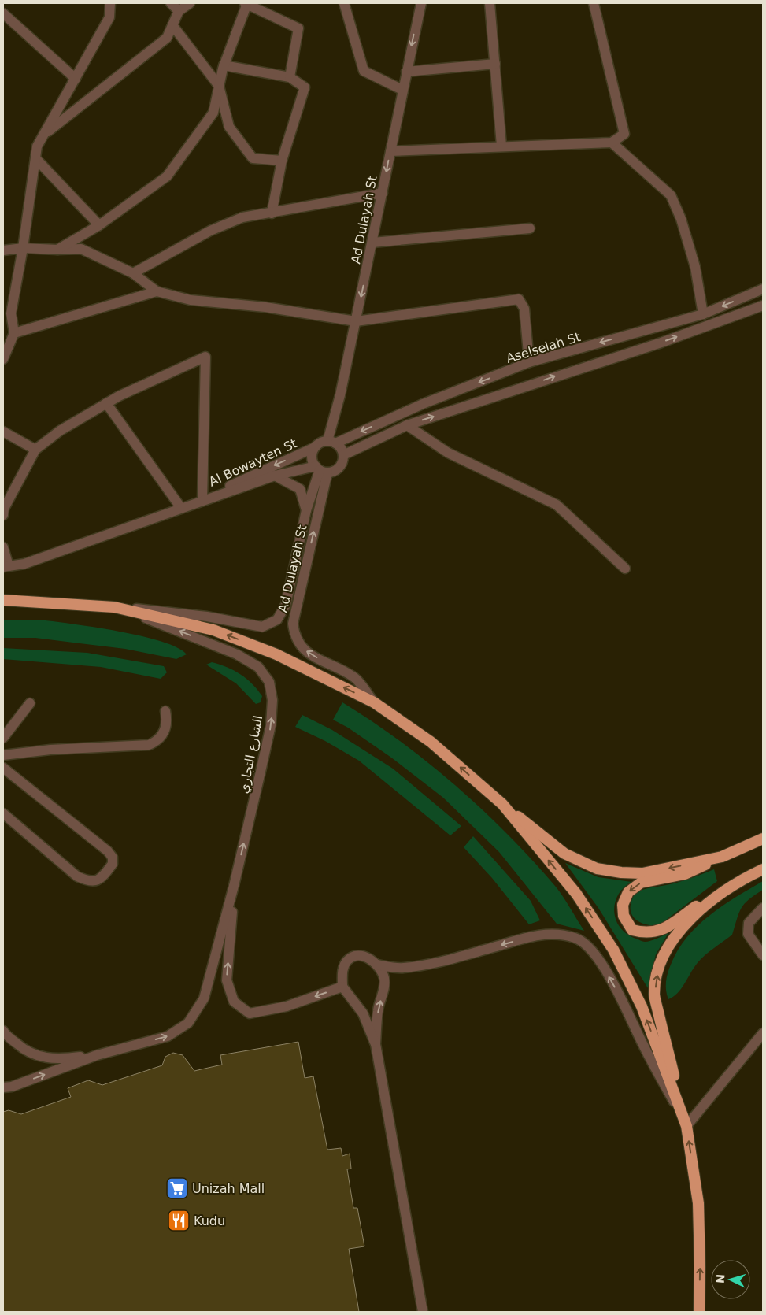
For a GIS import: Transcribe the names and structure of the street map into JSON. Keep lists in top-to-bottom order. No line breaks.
{"streets":{"street":["Ad Dulayah St","Aselselah St","Al Bowayten St","الشارع التجاري"]},"crossings":[["Ad Dulayah St","Aselselah St"],["Ad Dulayah St","Al Bowayten St"],["Aselselah St","Al Bowayten St"]],"places":{"supermarket":["Unizah Mall"],"restaurant":["Kudu"]},"north":"left"}
